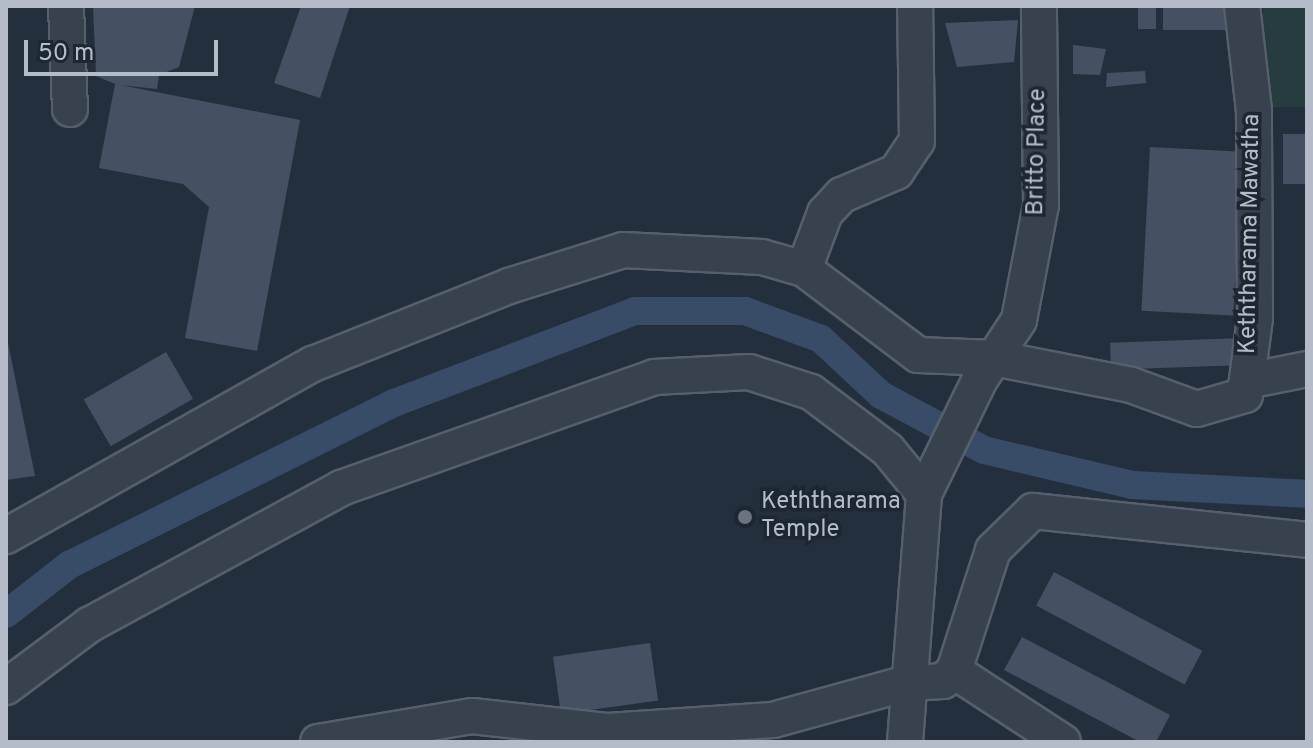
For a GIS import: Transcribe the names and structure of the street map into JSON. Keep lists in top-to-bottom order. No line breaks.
{"streets":{"street":["Britto Place","Keththarama Mawatha"]},"crossings":[["Britto Place","Keththarama Mawatha"]],"places":["Keththarama Temple"],"scale_bar":"50 m"}
